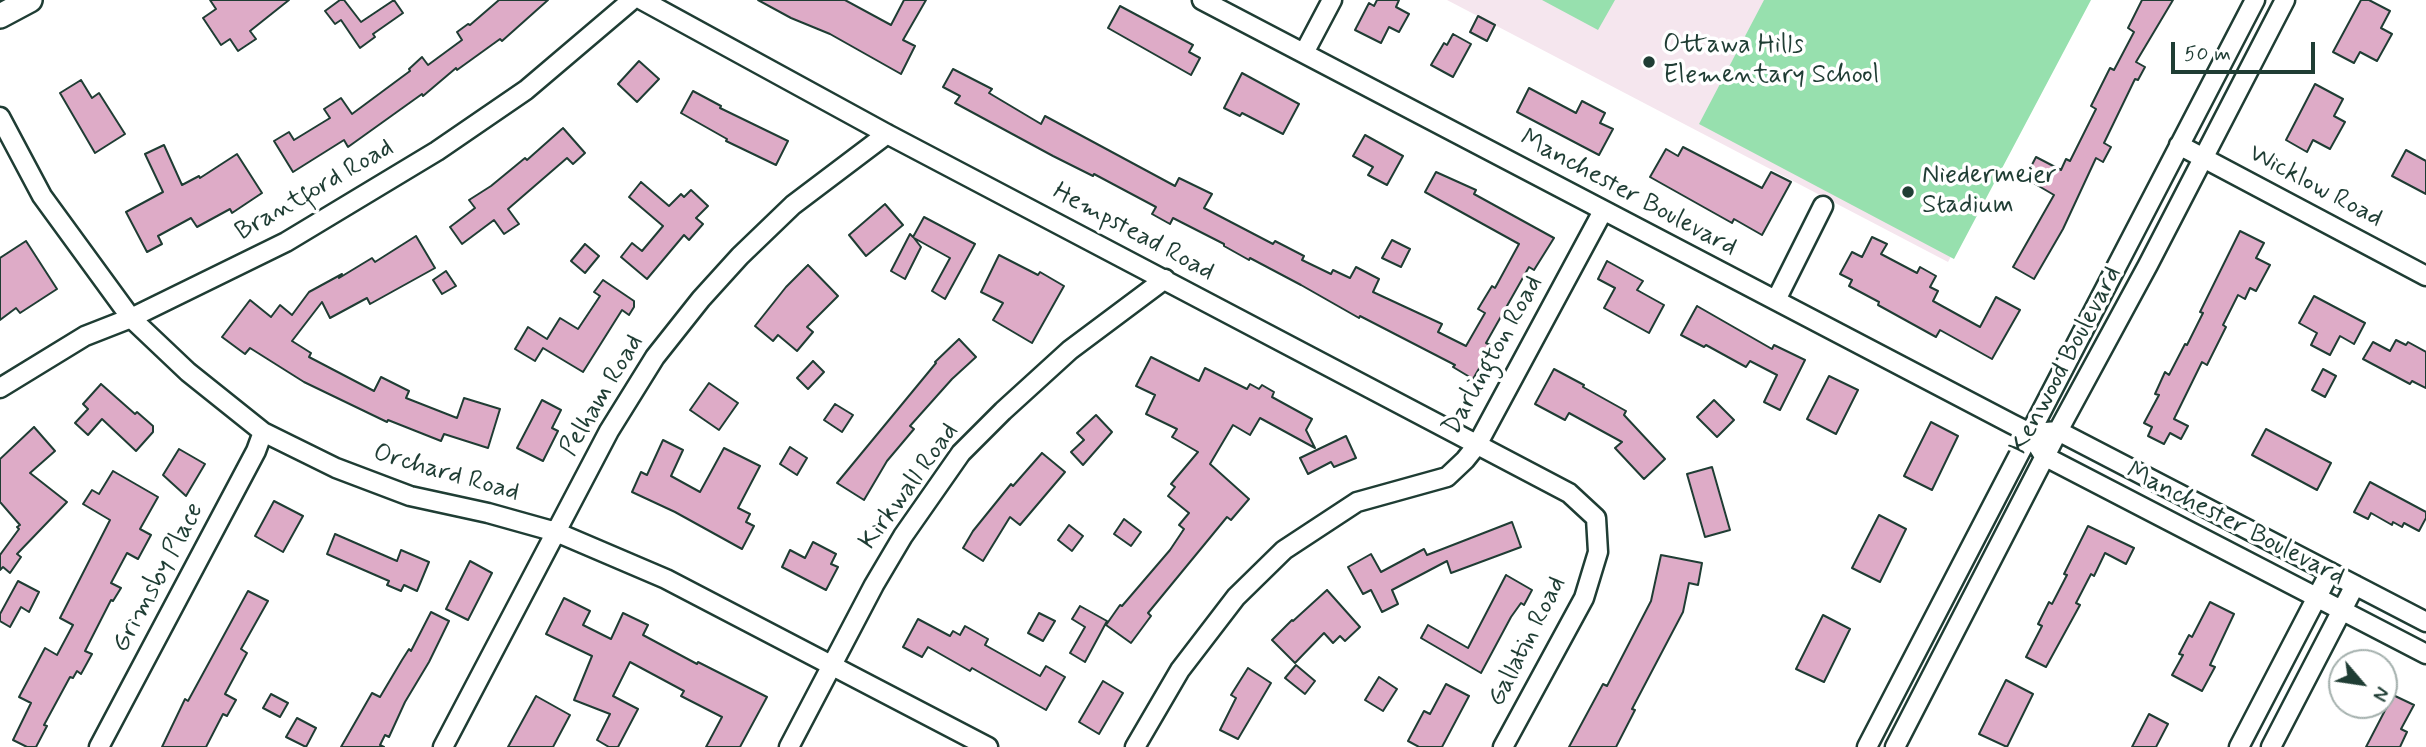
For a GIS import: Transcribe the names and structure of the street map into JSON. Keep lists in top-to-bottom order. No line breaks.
{"streets":{"street":["Wicklow Road","Brantford Road","Manchester Boulevard","Hempstead Road","Darlington Road","Kenwood Boulevard","Pelham Road","Orchard Road","Kirkwall Road","Grimsby Place","Gallatin Road"]},"crossings":[["Wicklow Road","Kenwood Boulevard"],["Brantford Road","Orchard Road"],["Manchester Boulevard","Darlington Road"],["Manchester Boulevard","Kenwood Boulevard"],["Hempstead Road","Darlington Road"],["Hempstead Road","Pelham Road"],["Hempstead Road","Kirkwall Road"],["Hempstead Road","Gallatin Road"],["Pelham Road","Orchard Road"],["Orchard Road","Kirkwall Road"],["Orchard Road","Grimsby Place"]],"places":["Ottawa Hills Elementary School","Niedermeier Stadium"],"scale_bar":"50 m","north":"bottom right"}
